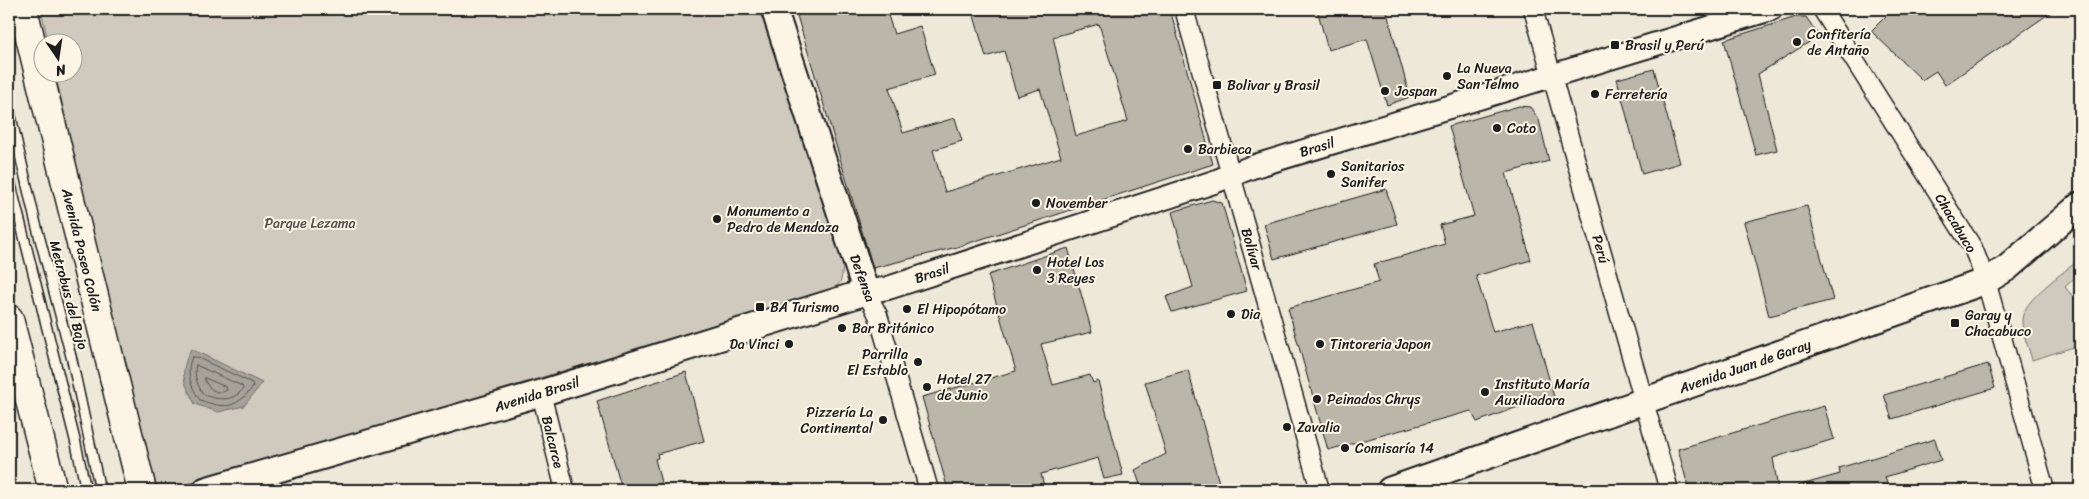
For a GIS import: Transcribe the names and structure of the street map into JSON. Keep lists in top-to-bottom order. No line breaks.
{"streets":{"main road":["Avenida Paseo Colón","Defensa","Avenida Juan de Garay","Avenida Brasil"],"street":["Brasil","Chacabuco","Bolívar","Perú","Balcarce"],"lane":["Metrobus del Bajo"]},"crossings":[["Brasil","Bolívar"],["Brasil","Perú"],["Brasil","Defensa"],["Brasil","Avenida Brasil"],["Chacabuco","Avenida Juan de Garay"],["Perú","Avenida Juan de Garay"],["Defensa","Avenida Brasil"],["Avenida Brasil","Balcarce"]],"parks":["Parque Lezama"],"places":{"other":["Confitería de Antaño","La Nueva San Telmo","Jospan","Ferretería","Coto","Barbieca","Sanitarios Sanifer","November","Monumento a Pedro de Mendoza","Hotel Los 3 Reyes","El Hipopótamo","Dia","Bar Británico","Da Vinci","Tintoreria Japon","Parrilla El Establo","Hotel 27 de Junio","Instituto María Auxiliadora","Peinados Chrys","Pizzería La Continental","Zavalia","Comisaría 14"],"transit":["Brasil y Perú","Bolivar y Brasil","BA Turismo","Garay y Chacabuco"]},"north":"bottom"}
